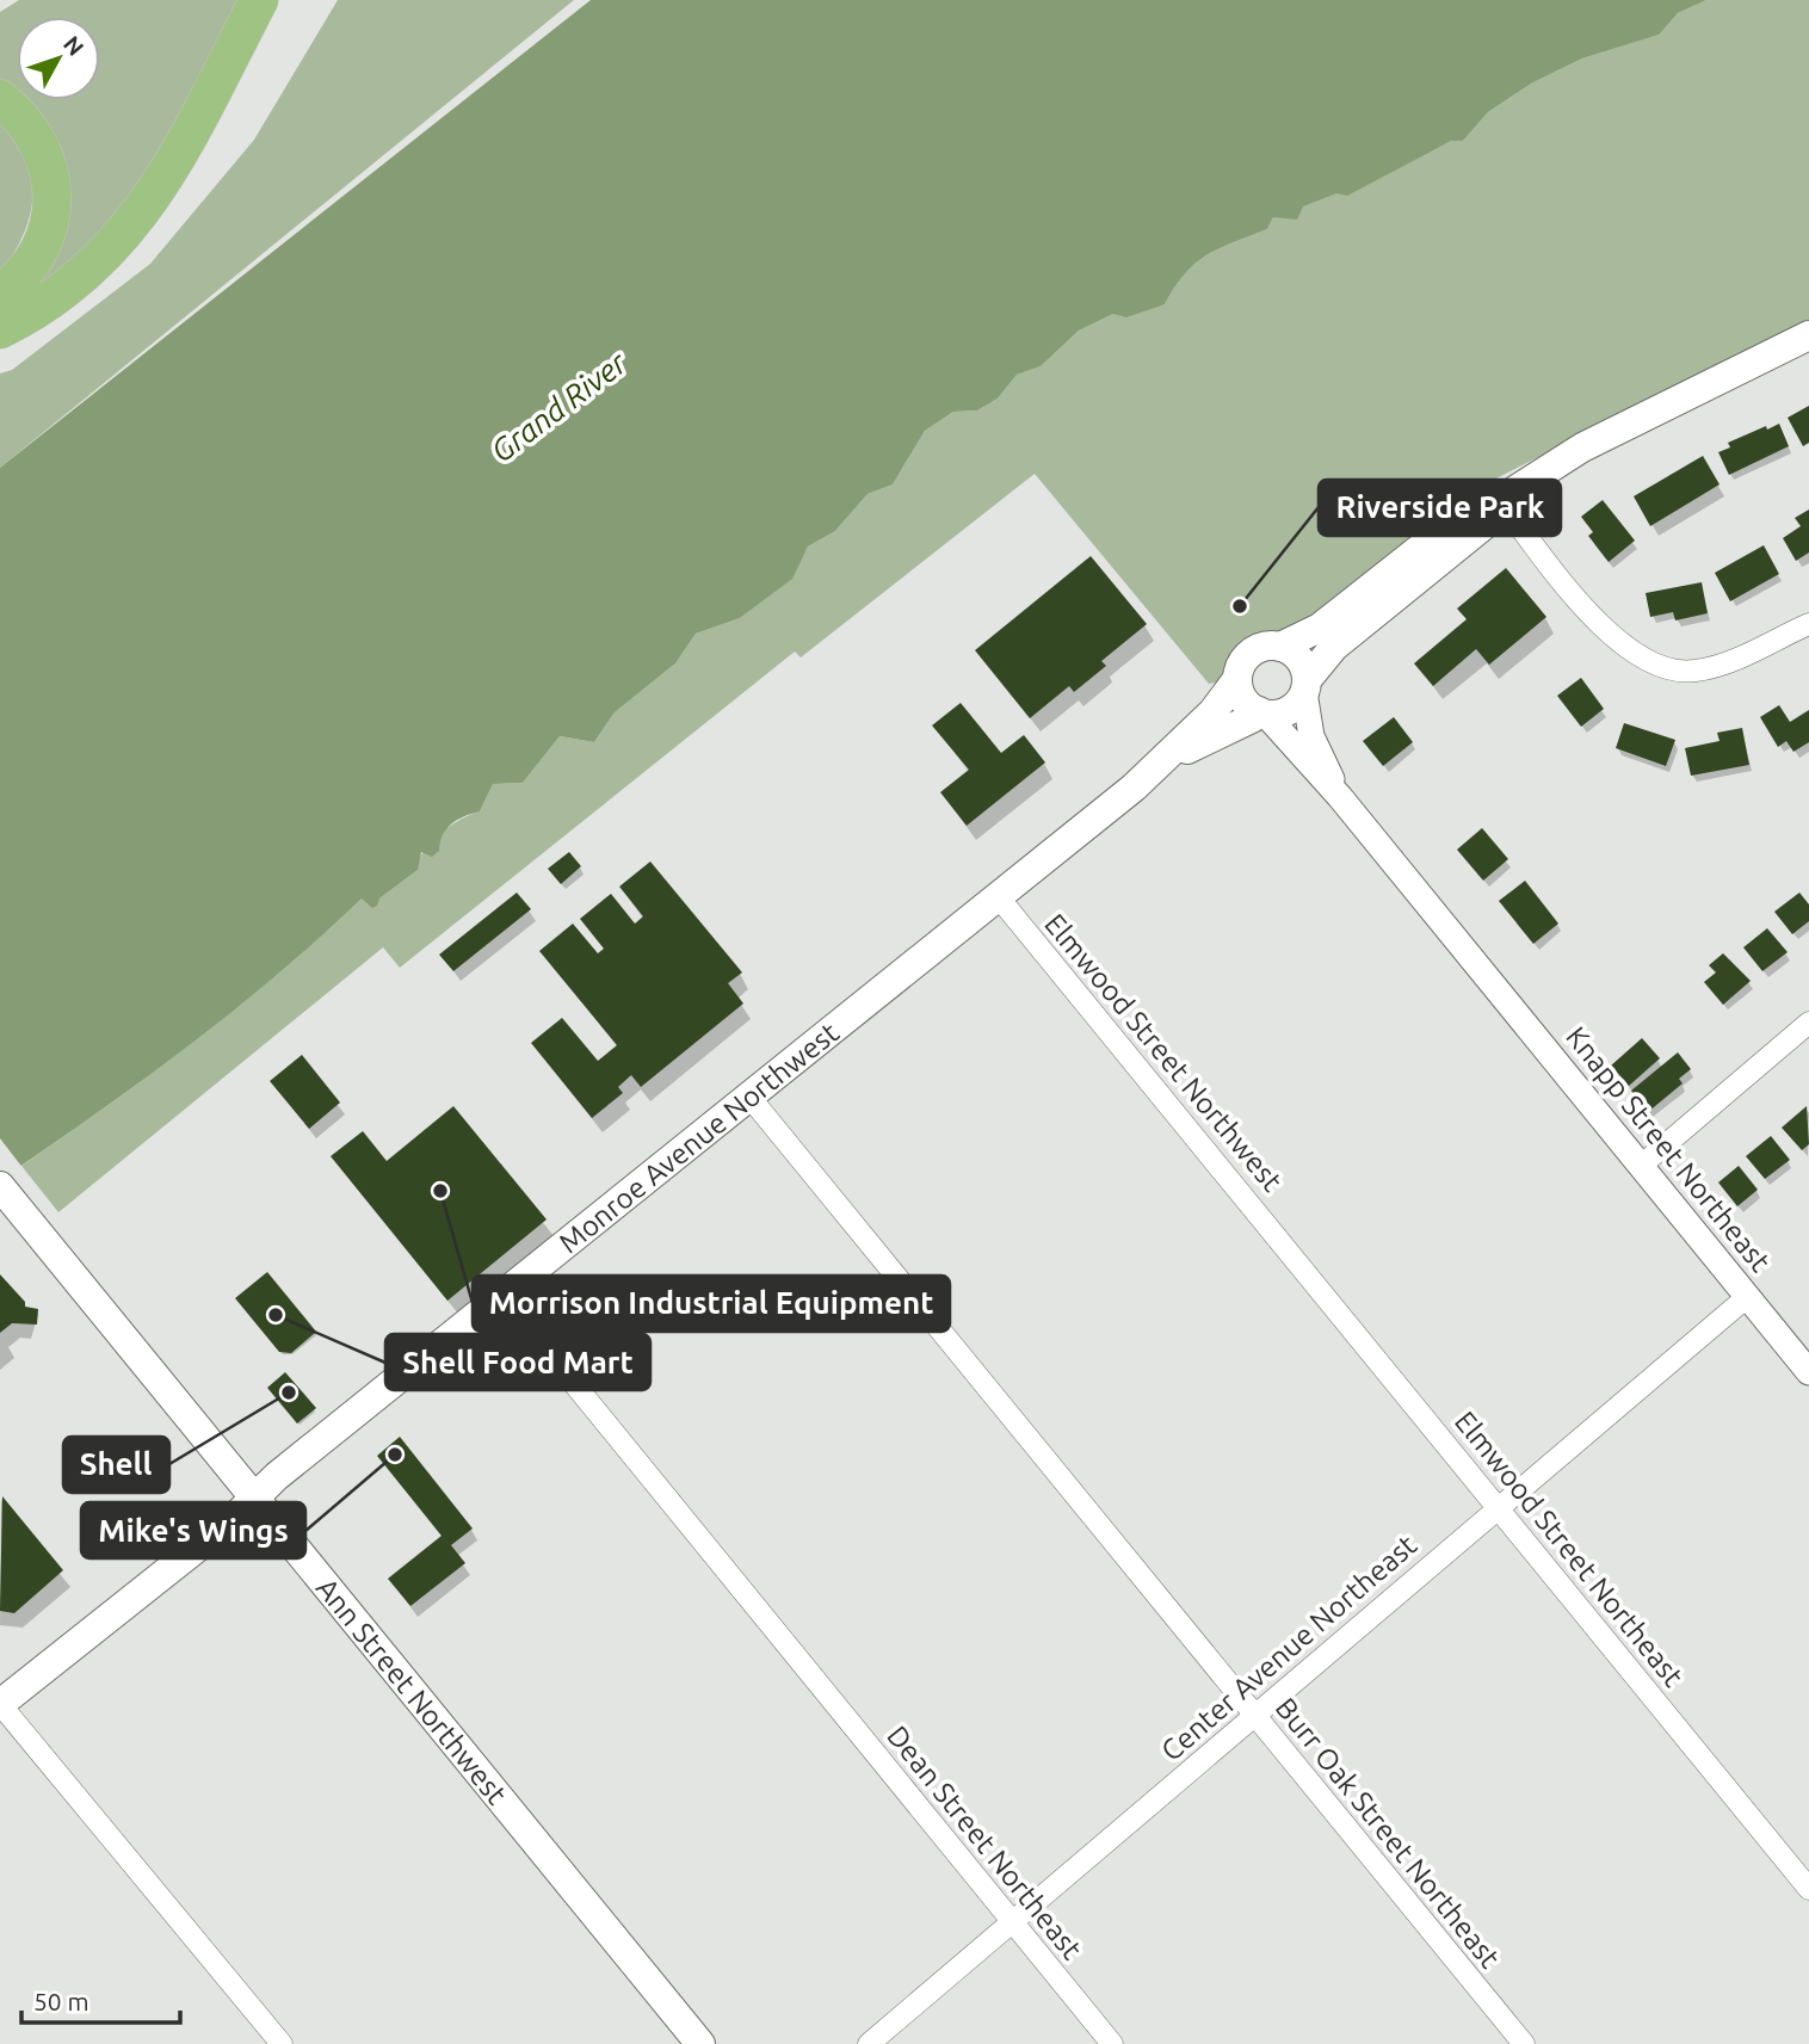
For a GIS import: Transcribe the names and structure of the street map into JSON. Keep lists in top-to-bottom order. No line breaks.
{"streets":{"main road":["Monroe Avenue Northwest","Ann Street Northwest"],"street":["Elmwood Street Northwest","Knapp Street Northeast","Elmwood Street Northeast","Center Avenue Northeast","Burr Oak Street Northeast","Dean Street Northeast"]},"crossings":[["Elmwood Street Northwest","Monroe Avenue Northwest"],["Elmwood Street Northwest","Elmwood Street Northeast"],["Monroe Avenue Northwest","Ann Street Northwest"],["Monroe Avenue Northwest","Burr Oak Street Northeast"],["Monroe Avenue Northwest","Dean Street Northeast"],["Knapp Street Northeast","Center Avenue Northeast"],["Elmwood Street Northeast","Center Avenue Northeast"],["Center Avenue Northeast","Burr Oak Street Northeast"],["Center Avenue Northeast","Dean Street Northeast"]],"water":["Grand River"],"places":["Riverside Park","Morrison Industrial Equipment","Shell Food Mart","Shell","Mike's Wings"],"scale_bar":"50 m","north":"top right"}
